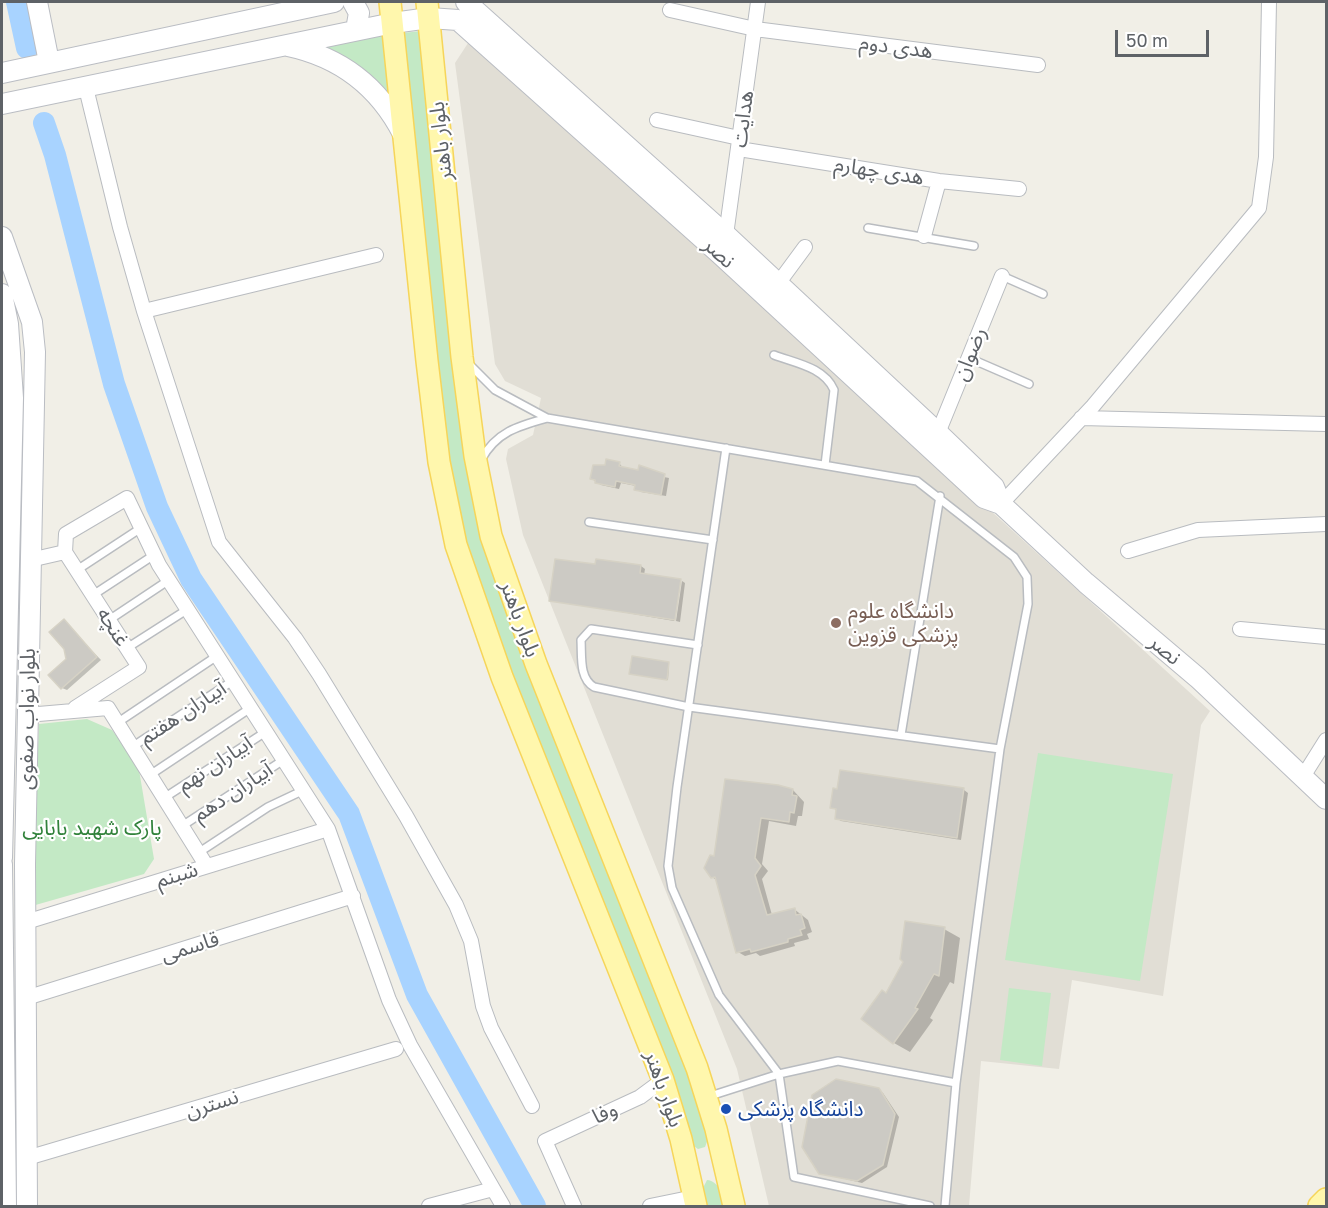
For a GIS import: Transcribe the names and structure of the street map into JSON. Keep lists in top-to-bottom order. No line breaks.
{"streets":{"main road":["بلوار باهنر","نصر","بلوار نواب صفوی"],"street":["هدی دوم","هدایت","هدی چهارم","رضوان","غنچه","شبنم","قاسمی","نسترن","وفا"],"lane":["آبیاران هفتم","آبیاران نهم","آبیاران دهم"]},"crossings":[["هدی دوم","هدایت"],["هدایت","هدی چهارم"],["هدایت","نصر"],["بلوار باهنر","نصر"],["بلوار باهنر","وفا"],["نصر","رضوان"],["بلوار نواب صفوی","شبنم"],["بلوار نواب صفوی","قاسمی"],["بلوار نواب صفوی","نسترن"]],"parks":["پارک شهید بابایی"],"places":["دانشگاه علوم پزشکی قزوین","دانشگاه پزشکی"],"scale_bar":"50 m"}
